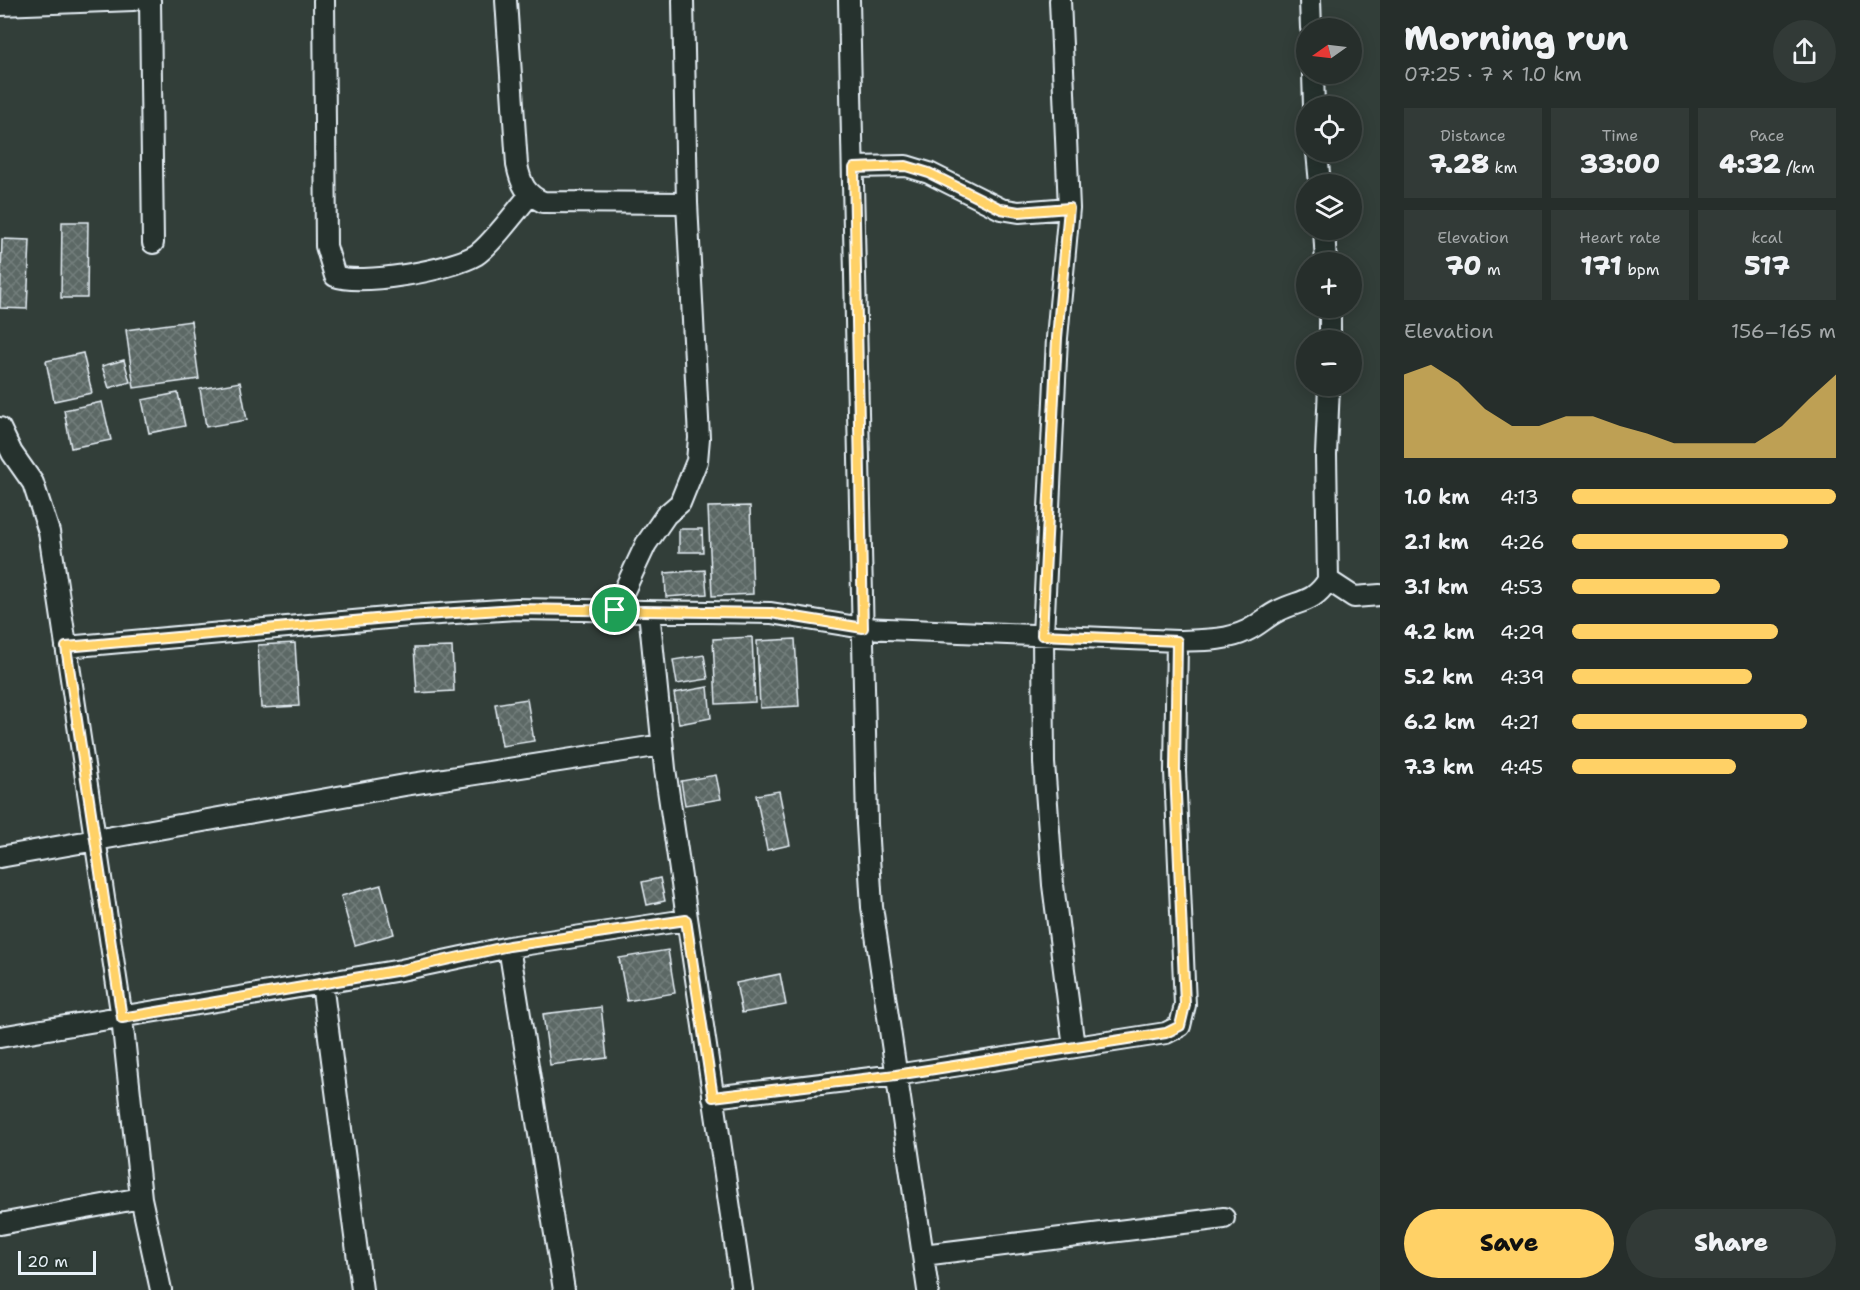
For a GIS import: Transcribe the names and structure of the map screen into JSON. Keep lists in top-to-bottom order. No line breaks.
{"scale_bar":"20 m","north":"left","page":{"heading":["Morning run","07:25 · 7 × 1.0 km"],"map_buttons":["+","−"],"stats":[["Distance","7.28 km"],["Time","33:00"],["Pace","4:32 /km"],["Elevation","70 m"],["Heart rate","171 bpm"],["kcal","517"]],"chart":["Elevation","156–165 m"],"list":[{"name":"1.0 km","note":"4:13"},{"name":"2.1 km","note":"4:26"},{"name":"3.1 km","note":"4:53"},{"name":"4.2 km","note":"4:29"},{"name":"5.2 km","note":"4:39"},{"name":"6.2 km","note":"4:21"},{"name":"7.3 km","note":"4:45"}],"buttons":["Save","Share"],"scale":"20 m"}}
